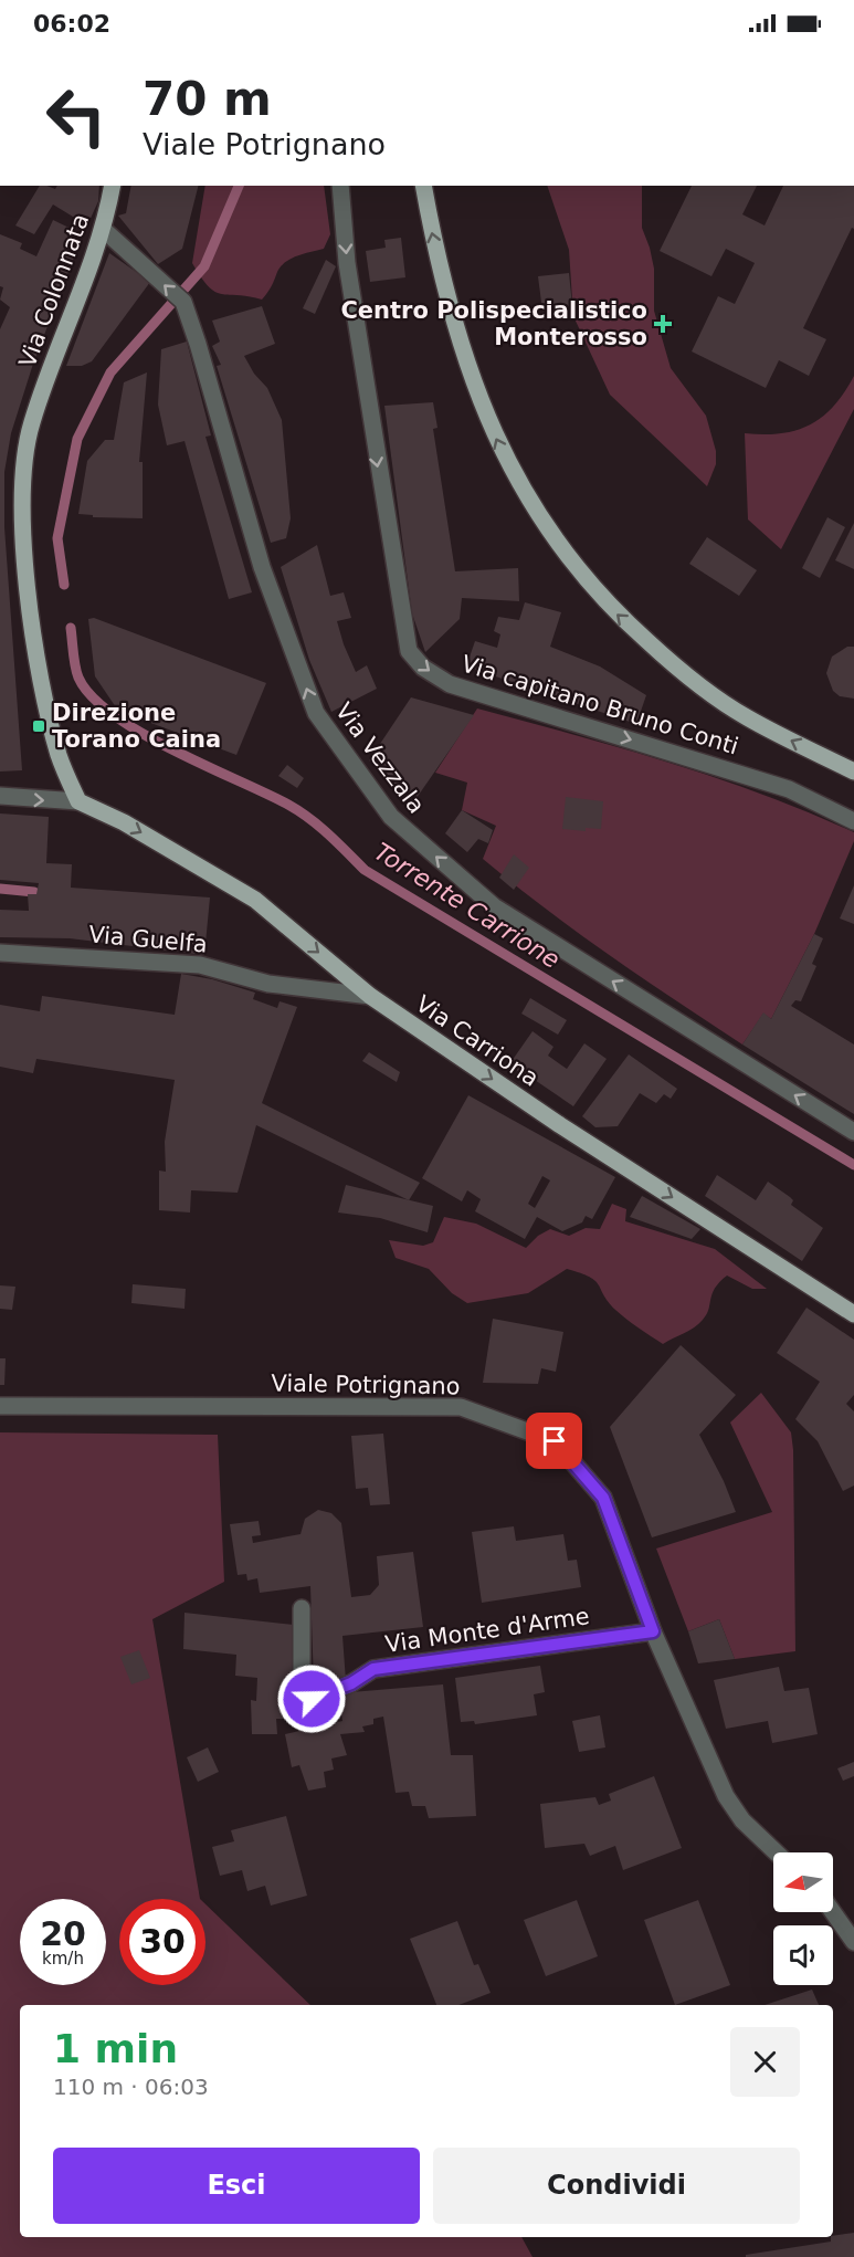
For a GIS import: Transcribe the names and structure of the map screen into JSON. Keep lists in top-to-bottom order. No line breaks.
{"streets":{"main road":["Via Colonnata","Via Carriona"],"street":["Via capitano Bruno Conti","Via Vezzala","Via Guelfa","Viale Potrignano","Via Monte d'Arme"]},"crossings":[["Via Colonnata","Via Vezzala"],["Via Colonnata","Via Carriona"],["Via Guelfa","Via Carriona"],["Viale Potrignano","Via Monte d'Arme"]],"one_way":["Via capitano Bruno Conti","Via Vezzala","Via Carriona"],"water":["Torrente Carrione"],"places":{"health":["Centro Polispecialistico Monterosso"],"transit":["Direzione Torano Caina"]},"north":"left","page":{"status":"06:02","turn":["70 m","Viale Potrignano"],"speed":"20 km/h","limit":"30","heading":["1 min","110 m · 06:03"],"buttons":["Esci","Condividi"]}}
